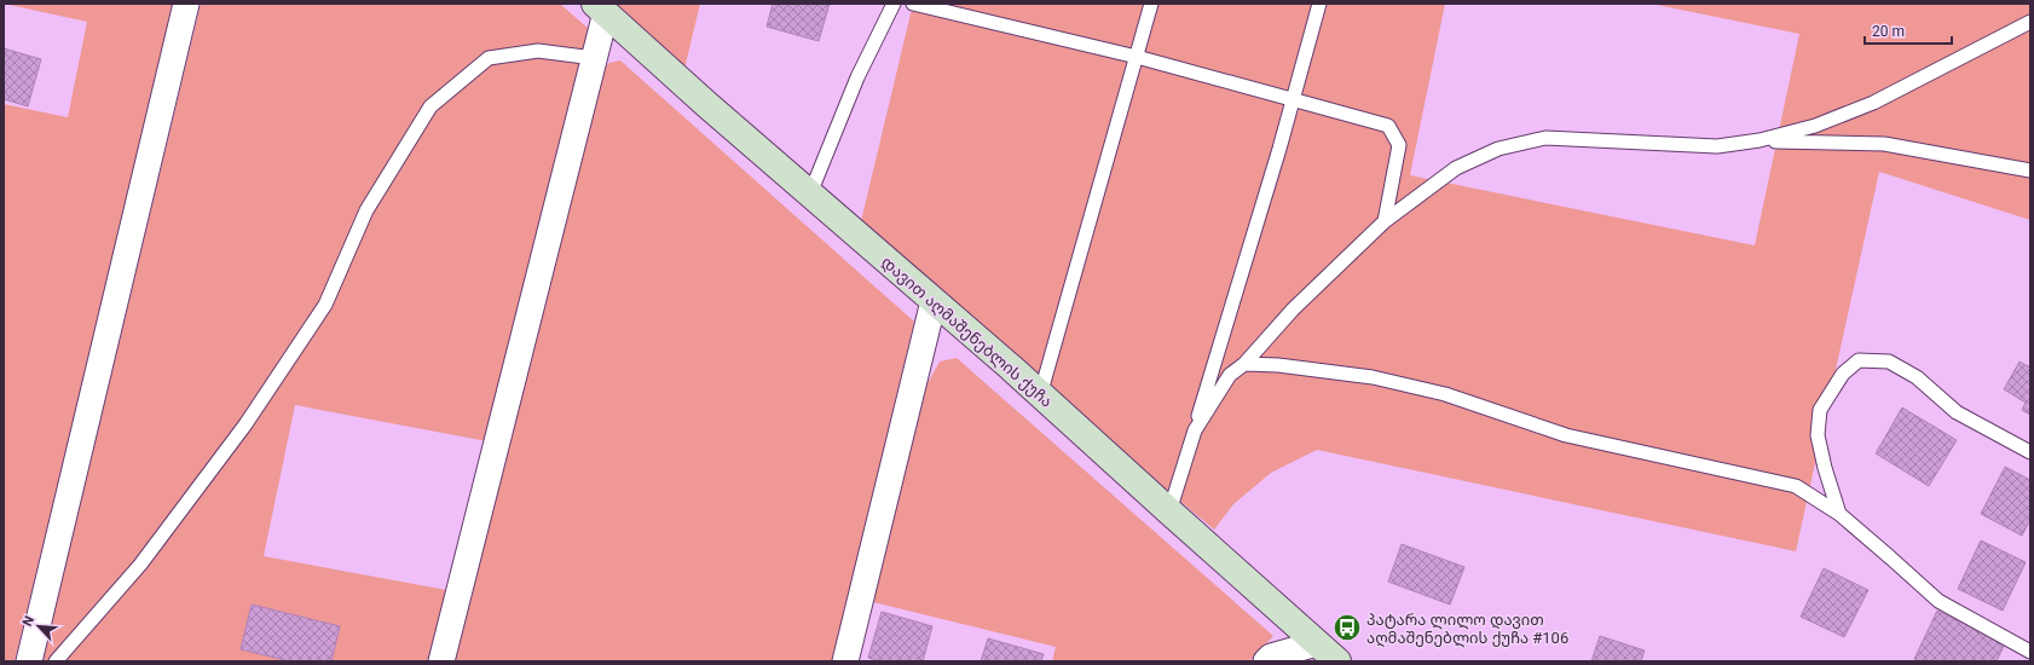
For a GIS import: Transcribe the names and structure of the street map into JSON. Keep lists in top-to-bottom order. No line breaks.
{"streets":{"street":["დავით აღმაშენებლის ქუჩა"]},"places":{"bus stop":["პატარა ლილო დავით აღმაშენებლის ქუჩა #106"]},"scale_bar":"20 m","north":"top left"}
